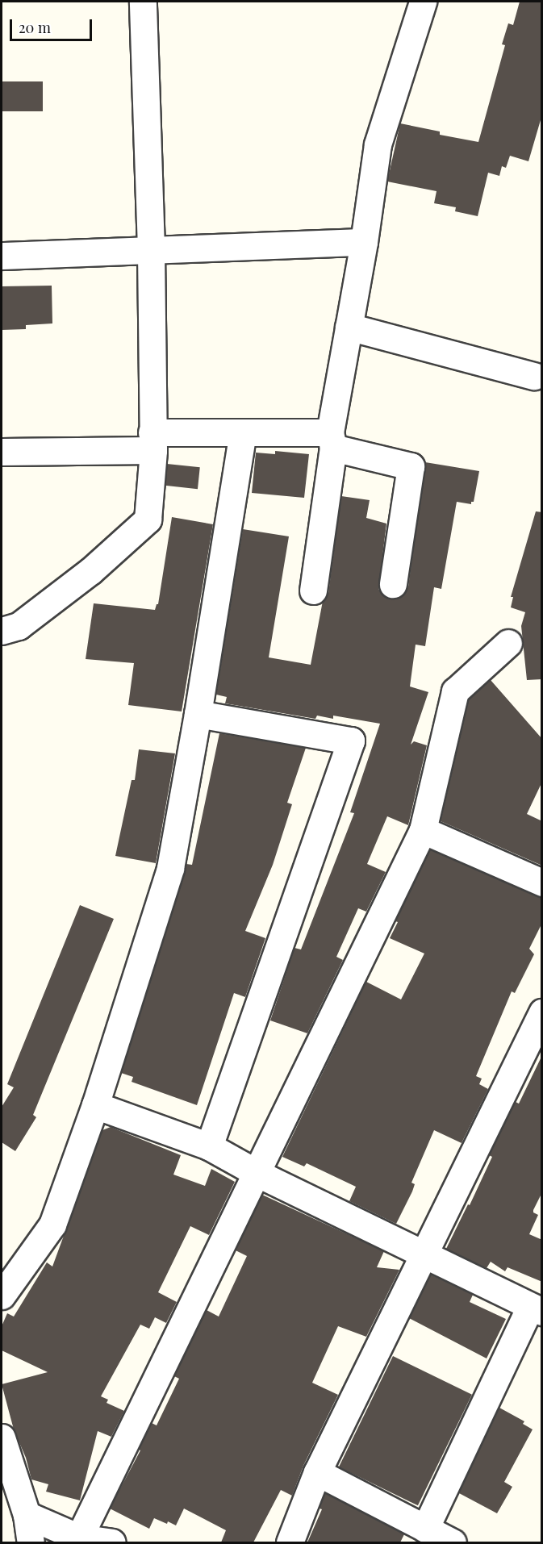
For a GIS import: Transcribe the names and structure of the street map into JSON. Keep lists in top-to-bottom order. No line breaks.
{"scale_bar":"20 m"}
